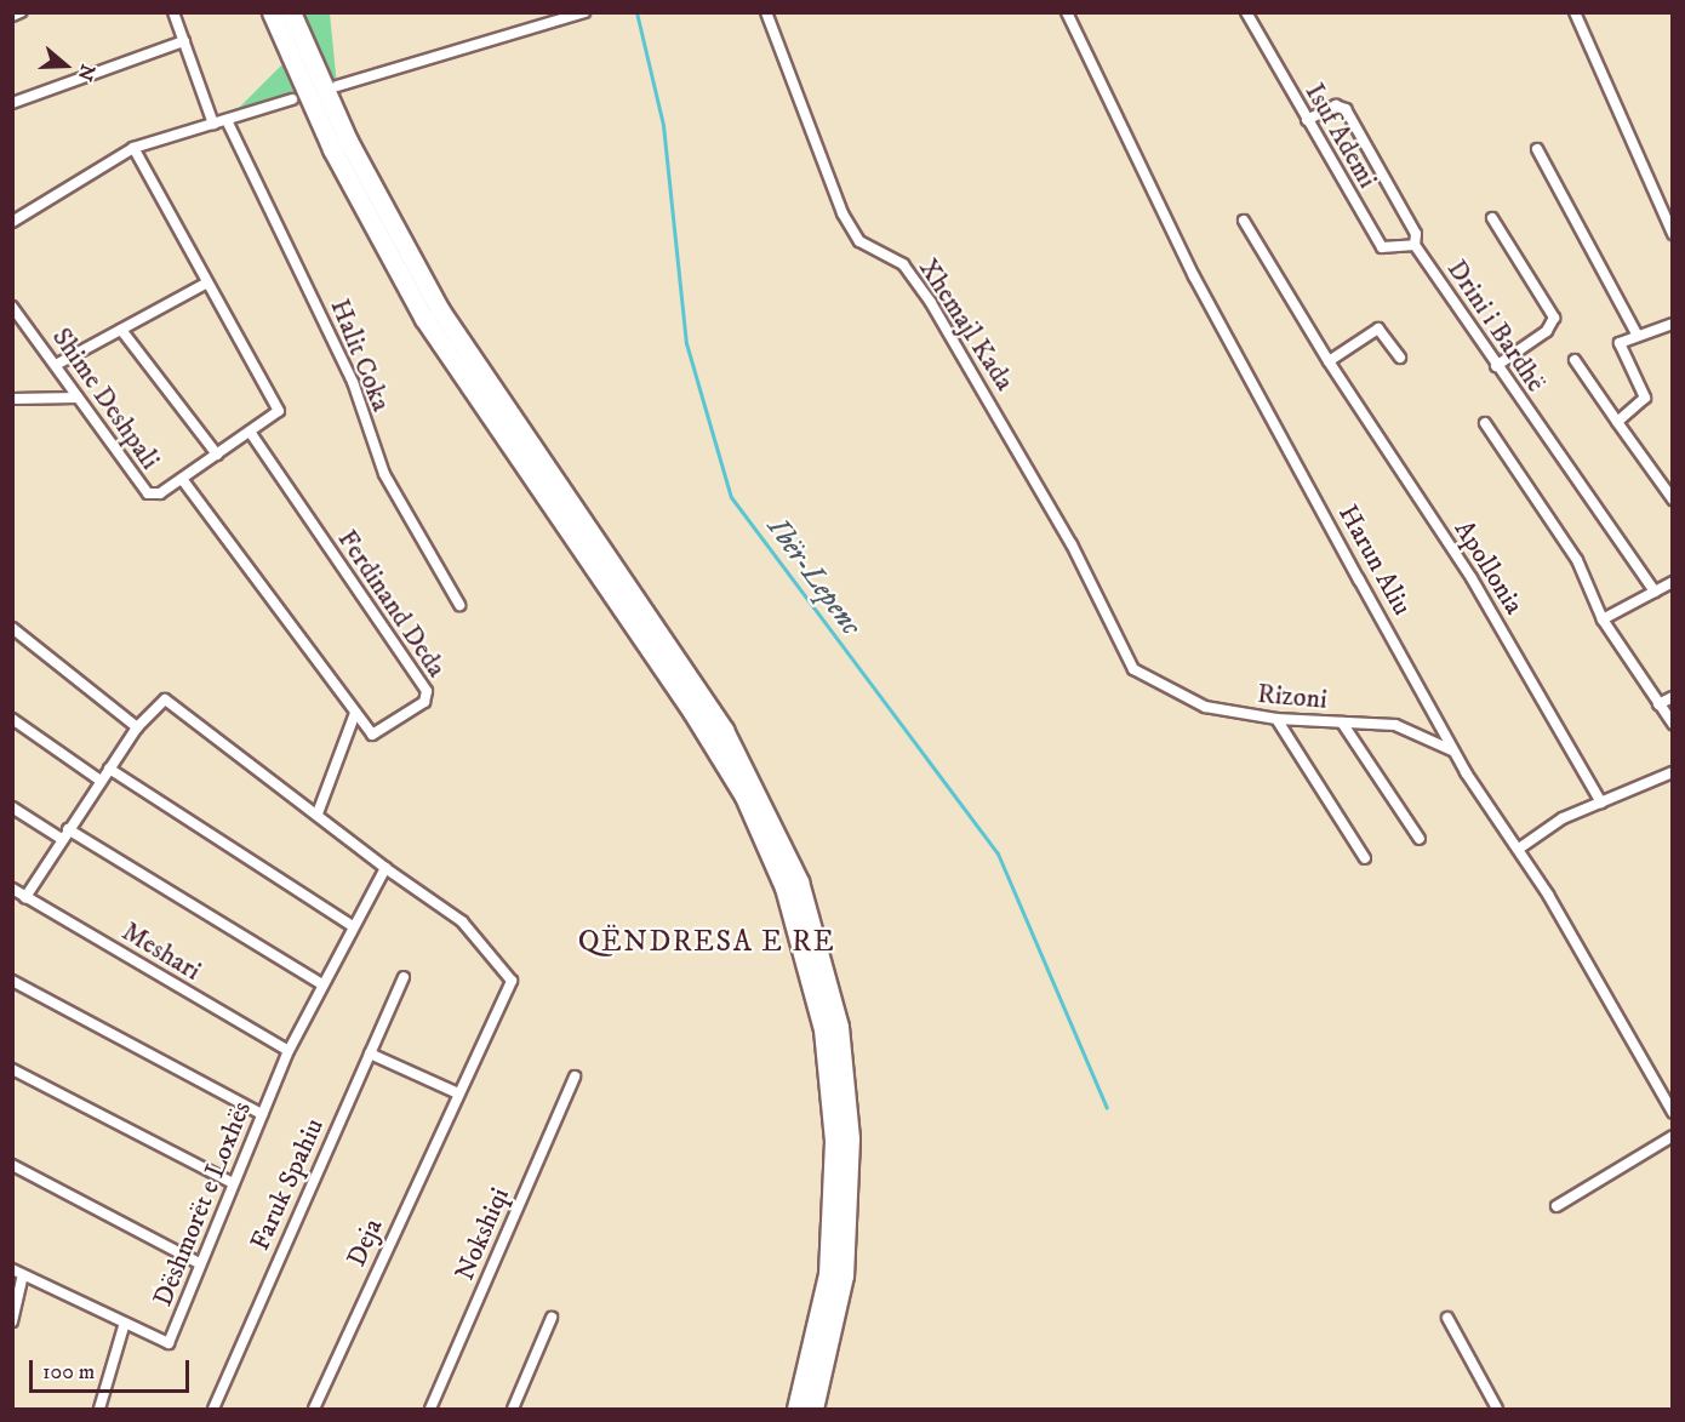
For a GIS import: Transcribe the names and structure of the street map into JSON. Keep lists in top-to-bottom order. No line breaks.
{"streets":{"street":["Isuf Ademi","Xhemajl Kada","Drini i Bardhë","Halit Coka","Shime Deshpali","Harun Aliu","Apollonia","Ferdinand Deda","Rizoni","Meshari","Faruk Spahiu","Dëshmorët e Loxhës","Nokshiqi","Deja"]},"crossings":[["Isuf Ademi","Drini i Bardhë"],["Xhemajl Kada","Rizoni"],["Shime Deshpali","Ferdinand Deda"],["Harun Aliu","Rizoni"],["Meshari","Dëshmorët e Loxhës"],["Dëshmorët e Loxhës","Deja"]],"districts":["QËNDRESA E RE"],"water":["Ibër-Lepenc"],"scale_bar":"100 m","north":"right"}
